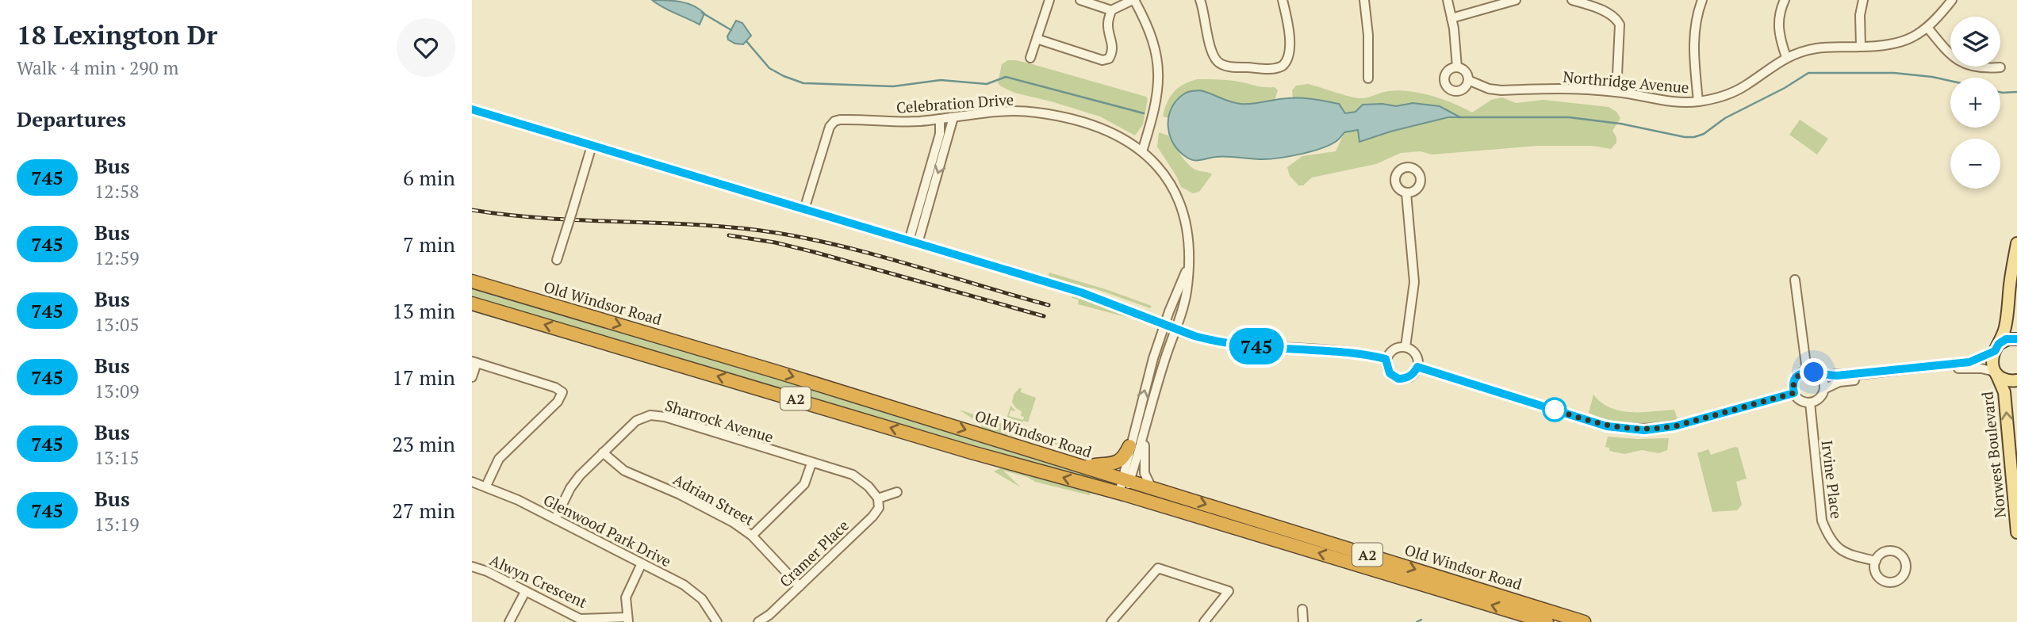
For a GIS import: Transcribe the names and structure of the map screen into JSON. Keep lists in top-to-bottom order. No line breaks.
{"streets":{"highway":["Old Windsor Road","A2"],"main road":["Norwest Boulevard"],"street":["Northridge Avenue","Celebration Drive","Sharrock Avenue","Irvine Place","Adrian Street","Glenwood Park Drive","Cramer Place","Alwyn Crescent"]},"crossings":[["Celebration Drive","Old Windsor Road"],["Sharrock Avenue","Adrian Street"],["Sharrock Avenue","Glenwood Park Drive"],["Sharrock Avenue","Cramer Place"],["Adrian Street","Cramer Place"]],"one_way":["Norwest Boulevard"],"lines":["bus line 745"],"page":{"heading":[["18 Lexington Dr","Walk · 4 min · 290 m"],"Departures"],"on_map":"745","map_buttons":["+","−"],"list":[{"mark":"745","name":"Bus","note":"12:58","value":"6 min"},{"mark":"745","name":"Bus","note":"12:59","value":"7 min"},{"mark":"745","name":"Bus","note":"13:05","value":"13 min"},{"mark":"745","name":"Bus","note":"13:09","value":"17 min"},{"mark":"745","name":"Bus","note":"13:15","value":"23 min"},{"mark":"745","name":"Bus","note":"13:19","value":"27 min"}]}}
